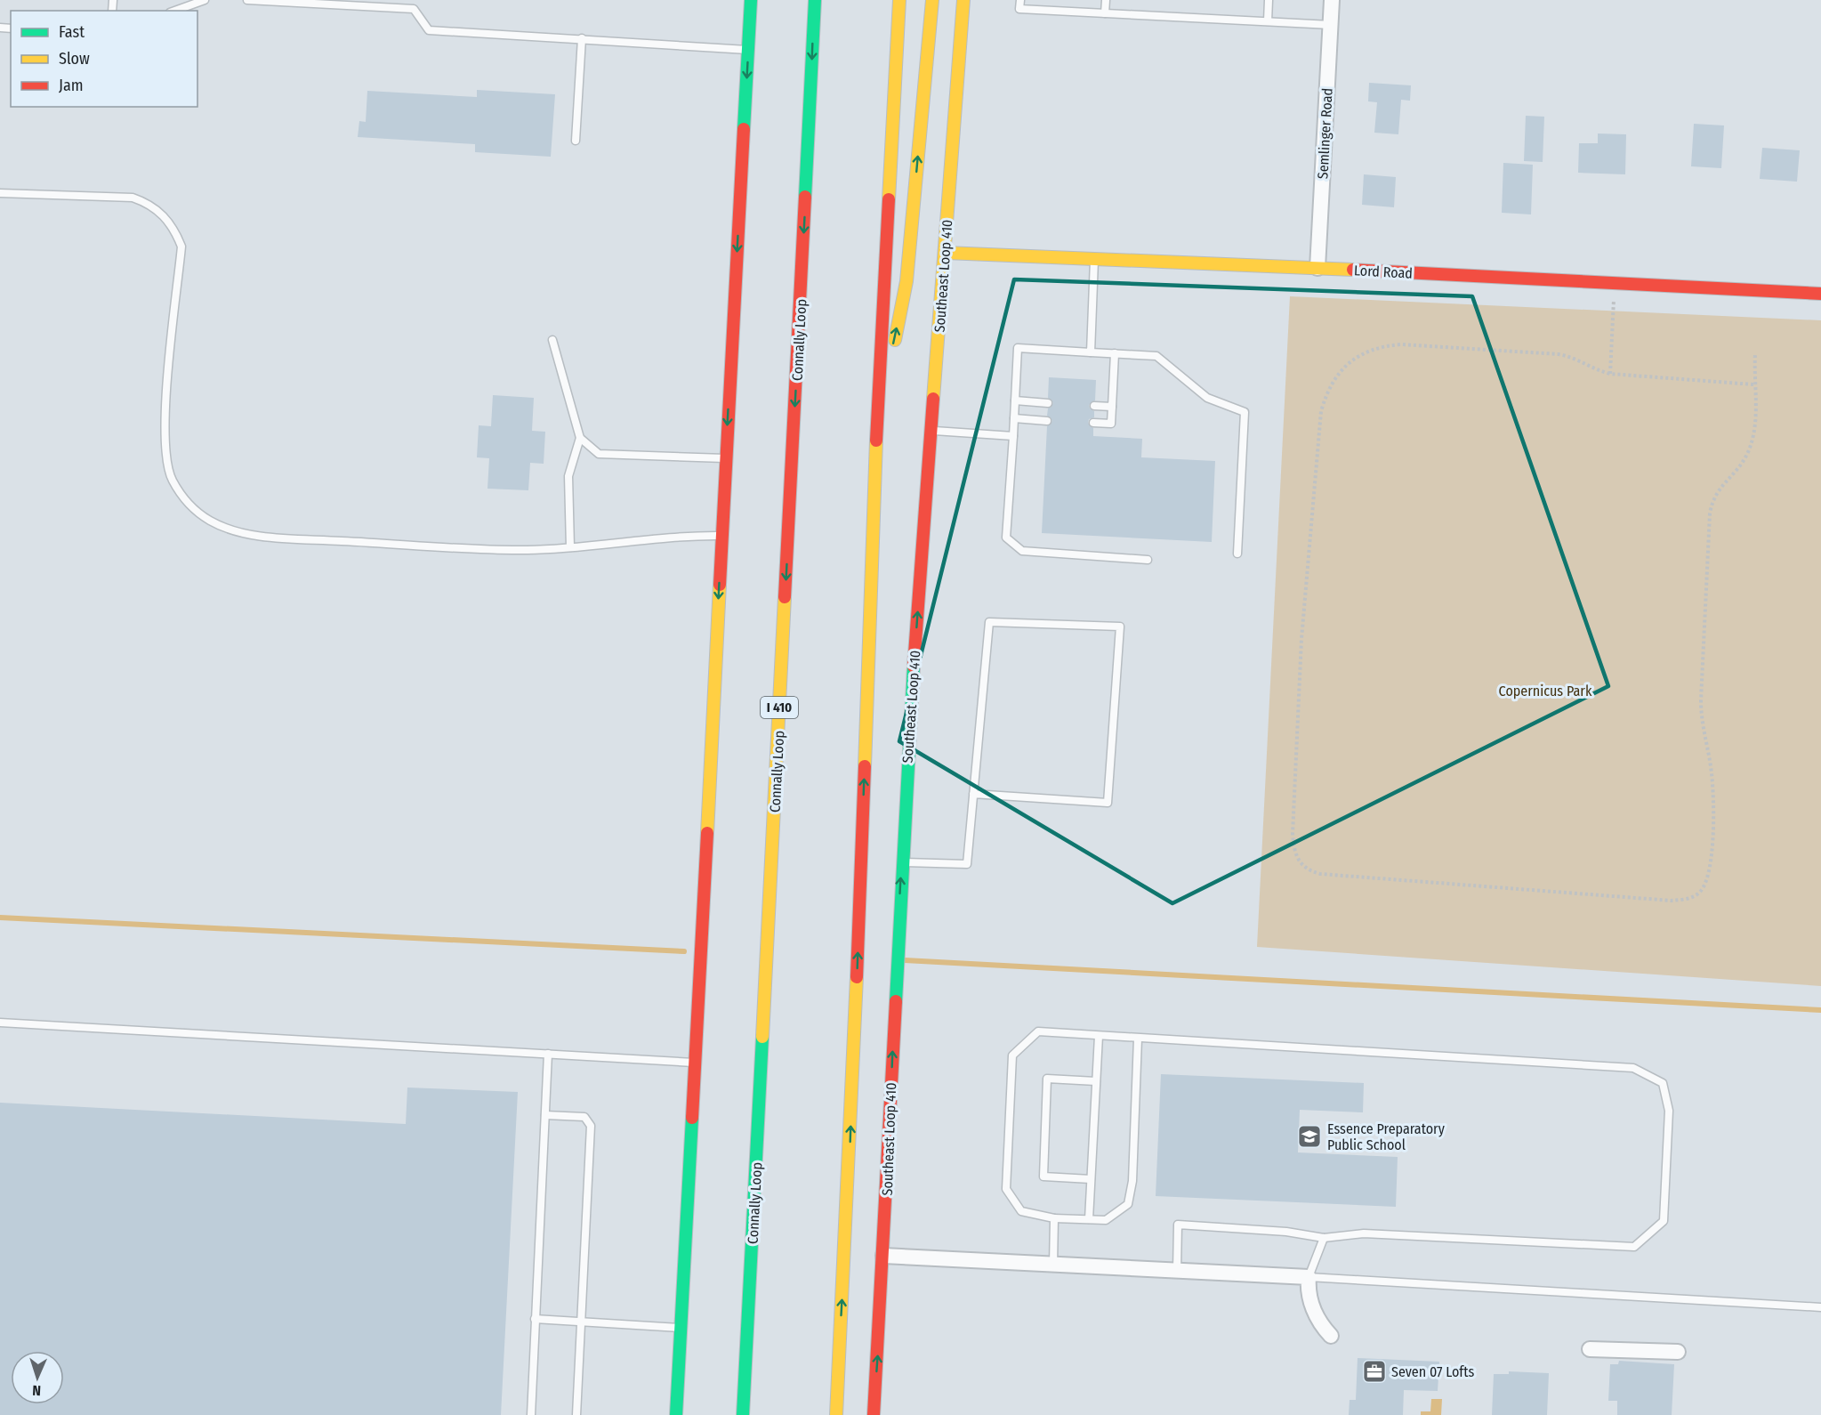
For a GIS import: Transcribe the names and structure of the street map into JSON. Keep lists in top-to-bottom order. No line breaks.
{"streets":{"main road":["Lord Road","Southeast Loop 410","Connally Loop","I 410"],"street":["Semlinger Road"]},"crossings":[["Semlinger Road","Lord Road"],["Lord Road","Southeast Loop 410"]],"parks":["Copernicus Park"],"places":{"school or university":["Essence Preparatory Public School"],"office":["Seven 07 Lofts"]},"legend":["Fast","Slow","Jam"],"north":"bottom"}
